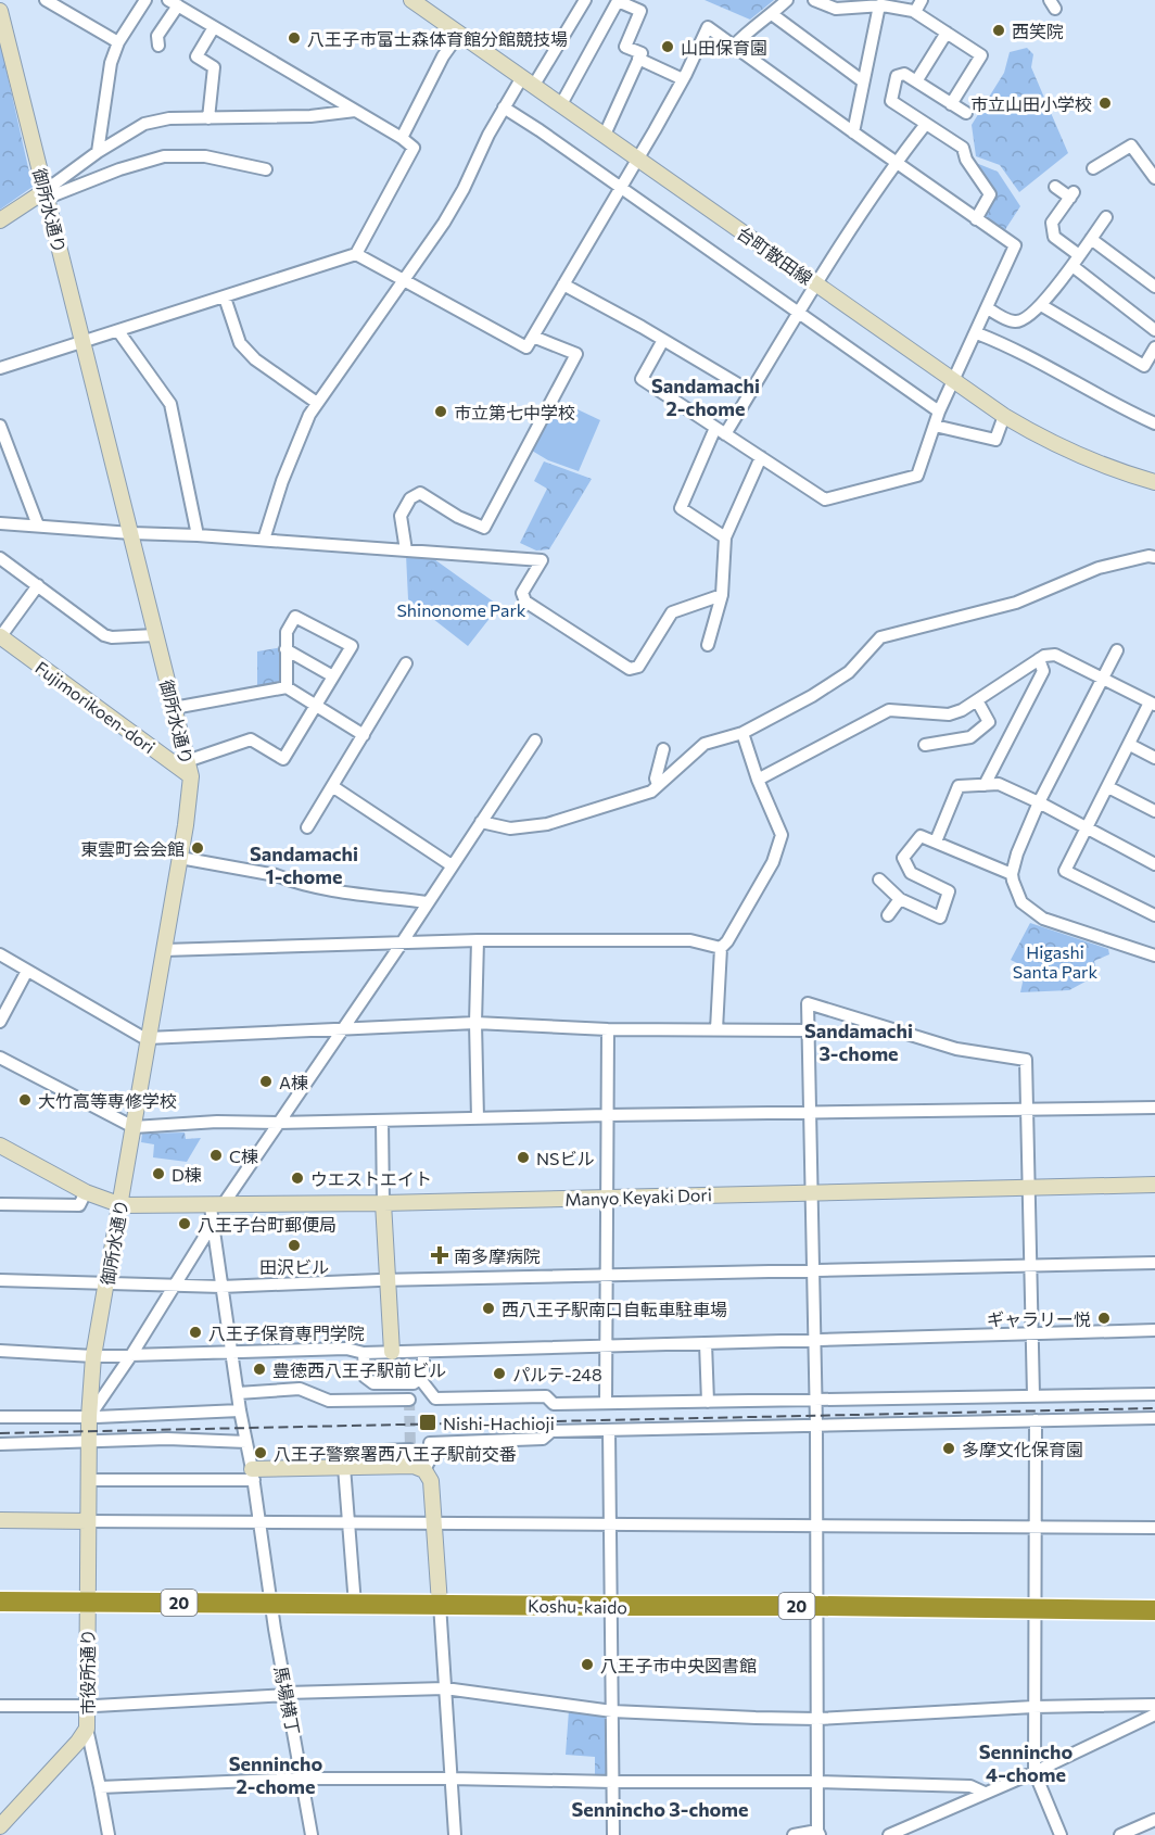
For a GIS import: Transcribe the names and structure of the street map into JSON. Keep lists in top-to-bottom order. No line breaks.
{"streets":{"highway":["20","Koshu-kaido"],"street":["御所水通り","台町散田線","Fujimorikoen-dori","Manyo Keyaki Dori","市役所通り","馬場横丁"]},"crossings":[["御所水通り","Fujimorikoen-dori"],["御所水通り","Manyo Keyaki Dori"],["御所水通り","Koshu-kaido"],["御所水通り","市役所通り"],["Manyo Keyaki Dori","馬場横丁"],["Koshu-kaido","市役所通り"],["Koshu-kaido","馬場横丁"]],"districts":["Sandamachi 2-chome","Sandamachi 1-chome","Sandamachi 3-chome","Sennincho 4-chome","Sennincho 2-chome","Sennincho 3-chome"],"parks":["Shinonome Park","Higashi Santa Park"],"places":{"other":["西笑院","八王子市富士森体育館分館競技場","山田保育園","市立山田小学校","市立第七中学校","東雲町会会館","A棟","大竹高等専修学校","C棟","NSビル","D棟","ウエストエイト","八王子台町郵便局","田沢ビル","西八王子駅南口自転車駐車場","ギャラリー悦","八王子保育専門学院","豊徳西八王子駅前ビル","パルテ-248","多摩文化保育園","八王子警察署西八王子駅前交番","八王子市中央図書館"],"health":["南多摩病院"],"transit":["Nishi-Hachioji"]}}
